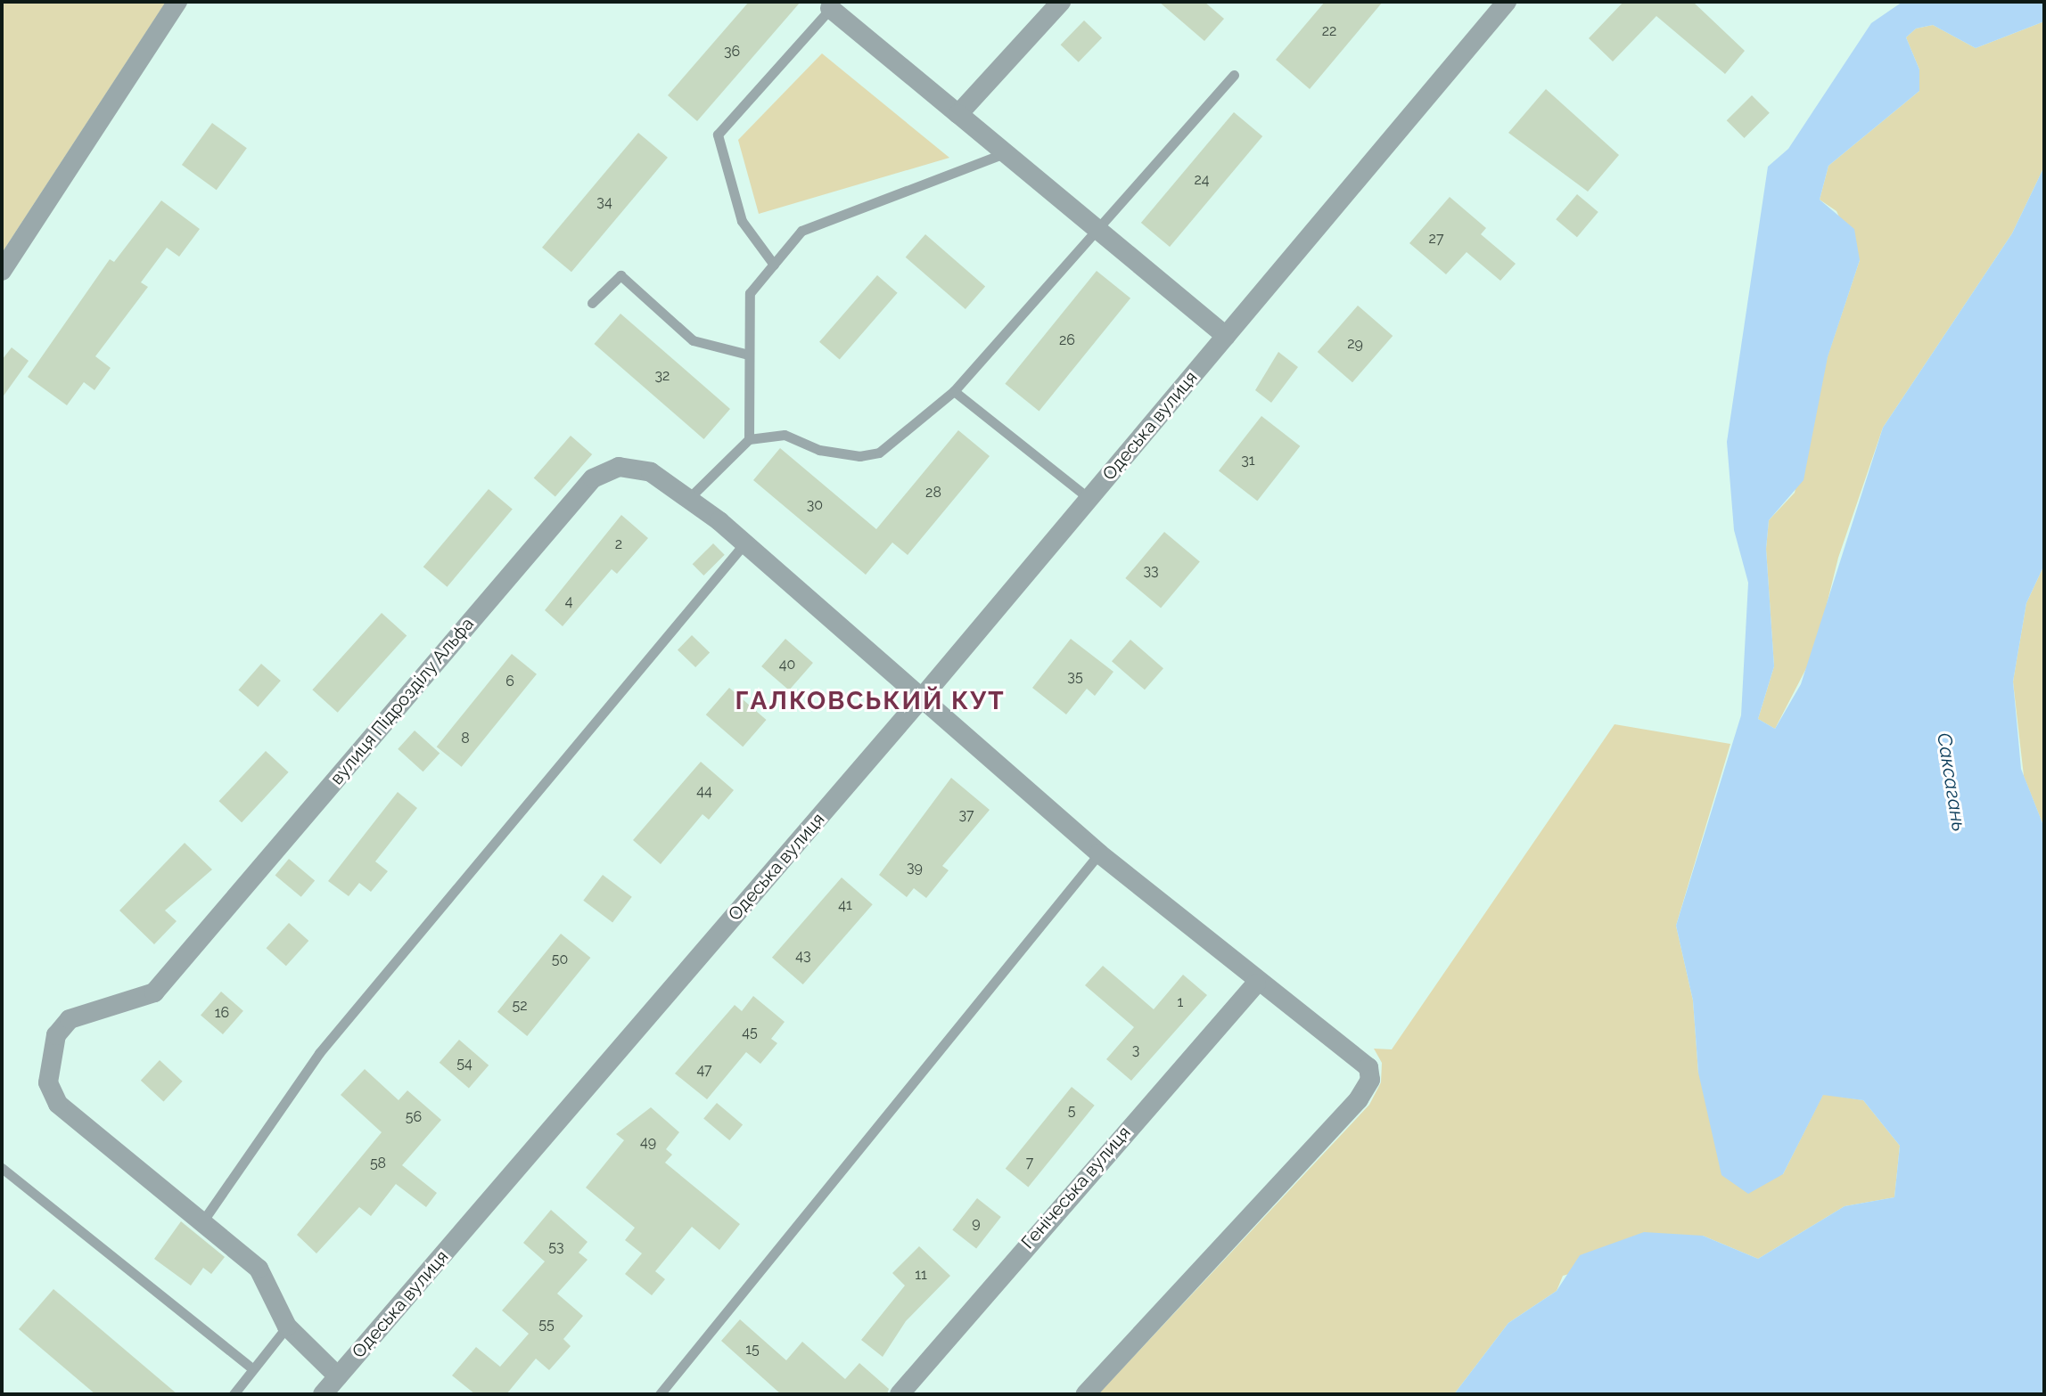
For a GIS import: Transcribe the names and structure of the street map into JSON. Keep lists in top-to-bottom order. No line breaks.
{"streets":{"street":["Одеська вулиця","вулиця Підрозділу Альфа","Генічеська вулиця"]},"crossings":[["Одеська вулиця","вулиця Підрозділу Альфа"],["вулиця Підрозділу Альфа","Генічеська вулиця"]],"districts":["ГАЛКОВСЬКИЙ КУТ"],"water":["Саксагань"],"house_numbers":["22","36","24","34","27","26","29","32","31","28","30","2","33","4","40","35","6","8","44","37","39","41","43","50","1","52","16","45","3","54","47","5","56","49","7","58","9","53","11","55","15"]}
